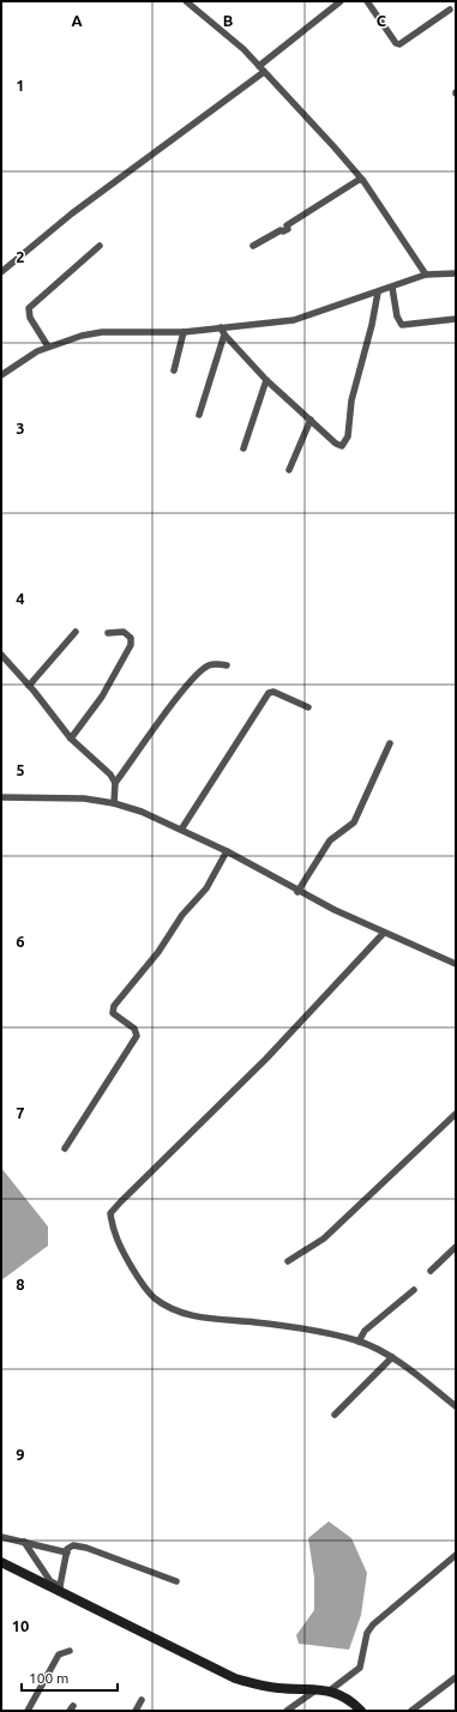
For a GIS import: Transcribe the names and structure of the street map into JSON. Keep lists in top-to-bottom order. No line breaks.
{"scale_bar":"100 m","grid":{"columns":["A","B","C"],"rows":["1","2","3","4","5","6","7","8","9","10"]}}
